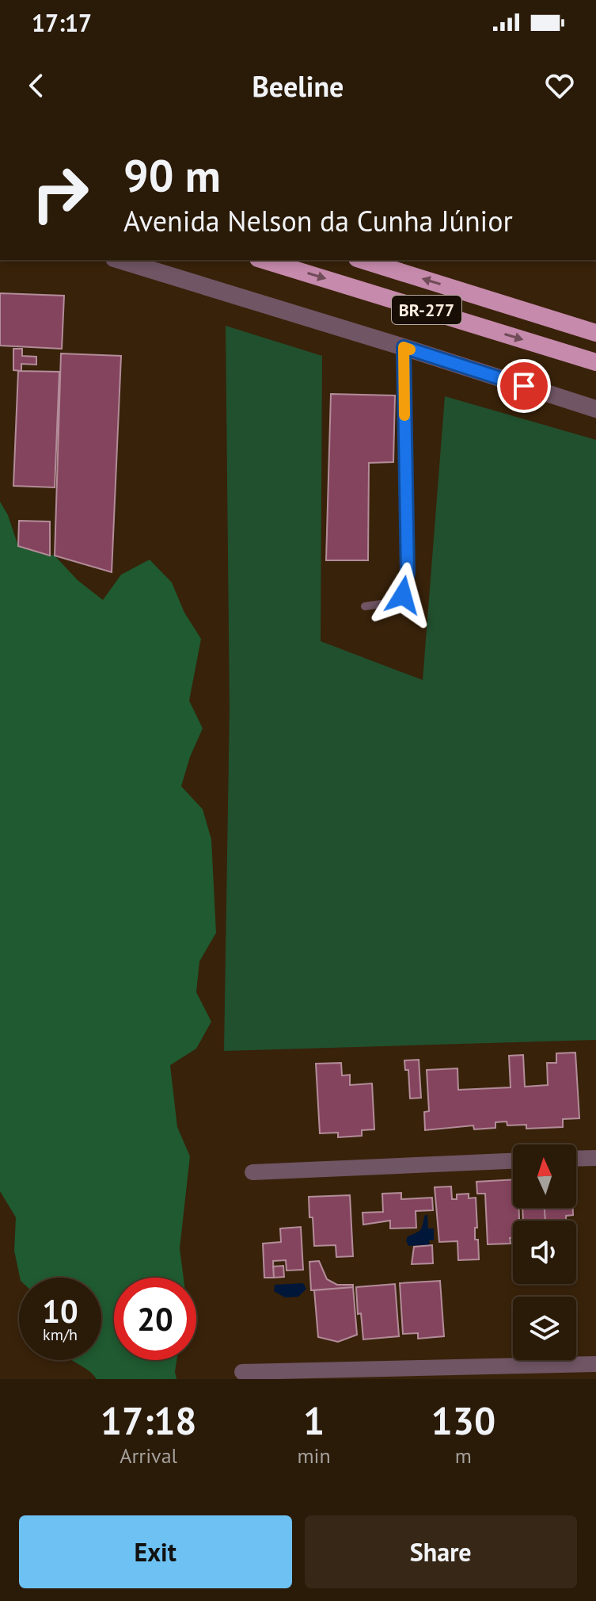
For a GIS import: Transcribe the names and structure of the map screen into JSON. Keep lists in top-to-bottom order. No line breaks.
{"streets":{"highway":["BR-277"]},"north":"top","page":{"status":"17:17","header":"Beeline","turn":["90 m","Avenida Nelson da Cunha Júnior"],"speed":"10 km/h","limit":"20","eta":["17:18","Arrival","1","min","130","m"],"buttons":["Exit","Share"]}}
